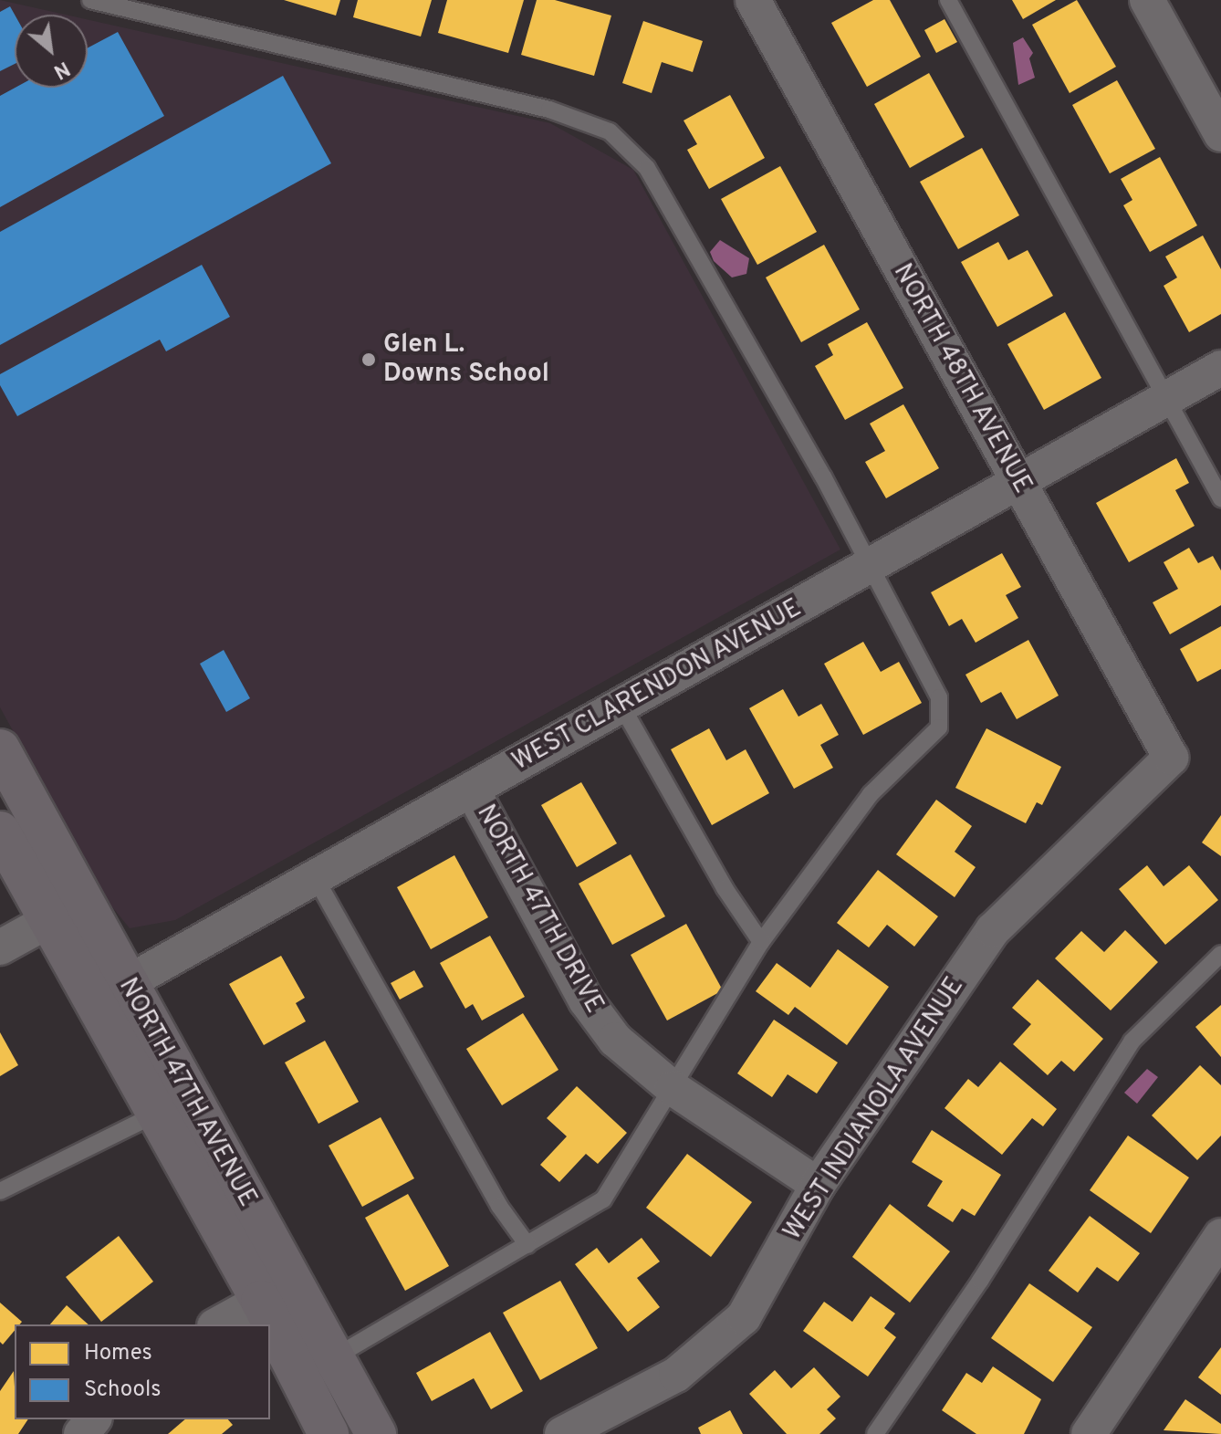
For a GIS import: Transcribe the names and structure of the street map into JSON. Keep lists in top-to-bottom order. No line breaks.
{"streets":{"street":["NORTH 48TH AVENUE","WEST CLARENDON AVENUE","NORTH 47TH DRIVE","NORTH 47TH AVENUE","WEST INDIANOLA AVENUE"]},"crossings":[["NORTH 48TH AVENUE","WEST CLARENDON AVENUE"],["NORTH 48TH AVENUE","WEST INDIANOLA AVENUE"],["WEST CLARENDON AVENUE","NORTH 47TH DRIVE"],["WEST CLARENDON AVENUE","NORTH 47TH AVENUE"],["NORTH 47TH DRIVE","WEST INDIANOLA AVENUE"]],"places":["Glen L. Downs School"],"legend":["Homes","Schools"],"north":"bottom right"}
